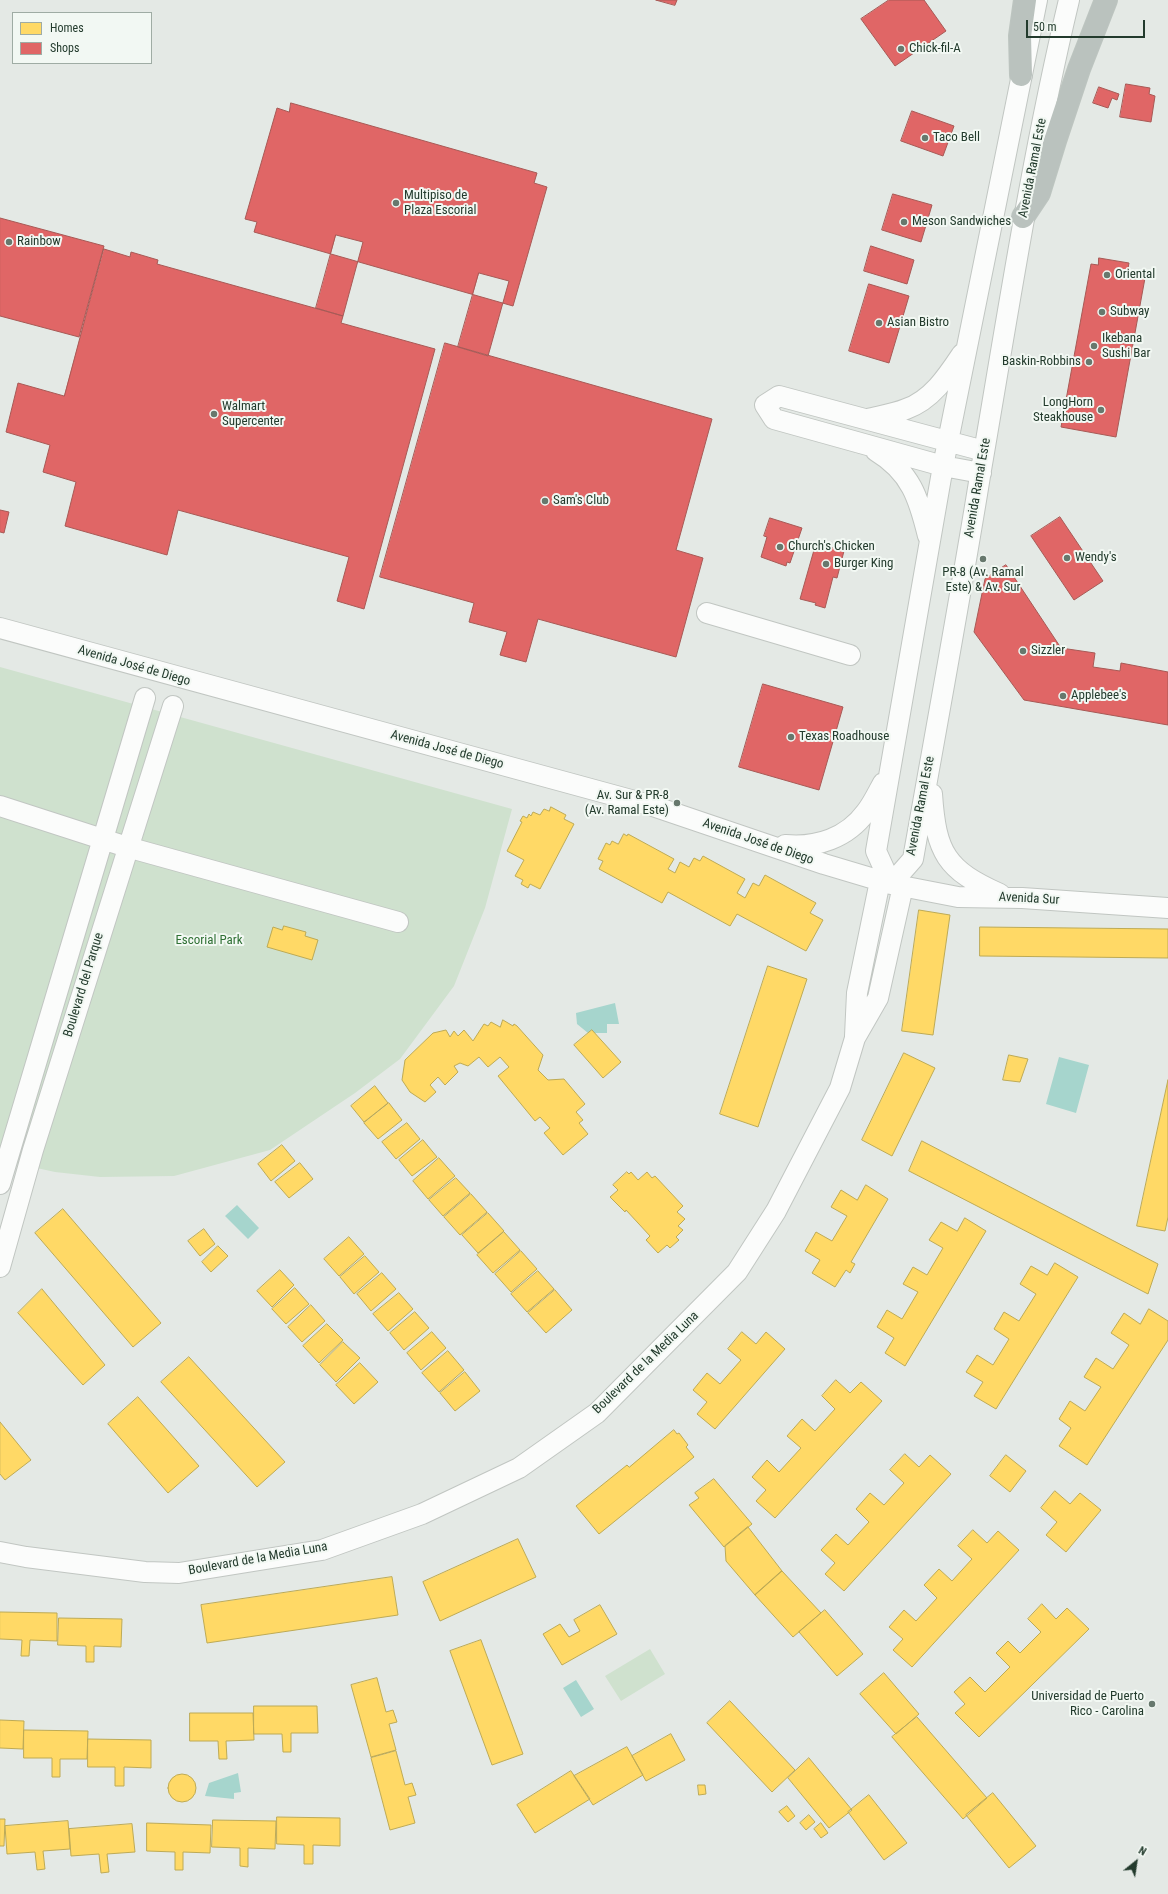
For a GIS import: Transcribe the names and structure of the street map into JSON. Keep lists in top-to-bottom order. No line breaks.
{"streets":{"street":["Avenida Ramal Este","Avenida José de Diego","Avenida Sur","Boulevard del Parque","Boulevard de la Media Luna"]},"crossings":[["Avenida Ramal Este","Avenida José de Diego"],["Avenida Ramal Este","Avenida Sur"],["Avenida Ramal Este","Boulevard de la Media Luna"],["Avenida José de Diego","Avenida Sur"],["Avenida José de Diego","Boulevard de la Media Luna"],["Avenida Sur","Boulevard de la Media Luna"]],"parks":["Escorial Park"],"places":["Chick-fil-A","Taco Bell","Multipiso de Plaza Escorial","Meson Sandwiches","Rainbow","Oriental","Subway","Asian Bistro","Ikebana Sushi Bar","Baskin-Robbins","LongHorn Steakhouse","Walmart Supercenter","Sam's Club","Church's Chicken","Wendy's","PR-8 (Av. Ramal Este) & Av. Sur","Burger King","Sizzler","Applebee's","Texas Roadhouse","Av. Sur & PR-8 (Av. Ramal Este)","Universidad de Puerto Rico - Carolina"],"legend":["Homes","Shops"],"scale_bar":"50 m","north":"top right"}
